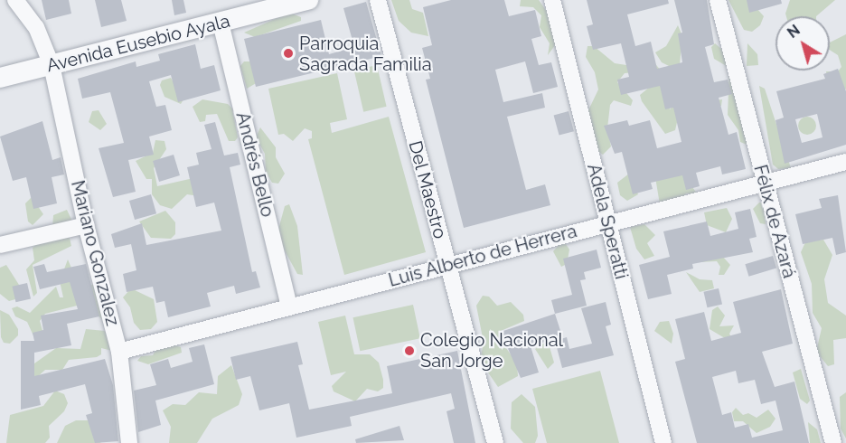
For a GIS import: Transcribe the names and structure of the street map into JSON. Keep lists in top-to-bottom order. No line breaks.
{"streets":{"street":["Avenida Eusebio Ayala","Andrés Bello","Del Maestro","Adela Speratti","Félix de Azará","Mariano Gonzalez","Luis Alberto de Herrera"]},"crossings":[["Avenida Eusebio Ayala","Andrés Bello"],["Avenida Eusebio Ayala","Mariano Gonzalez"],["Andrés Bello","Luis Alberto de Herrera"],["Del Maestro","Luis Alberto de Herrera"],["Adela Speratti","Luis Alberto de Herrera"],["Félix de Azará","Luis Alberto de Herrera"],["Mariano Gonzalez","Luis Alberto de Herrera"]],"places":["Parroquia Sagrada Familia","Colegio Nacional San Jorge"],"north":"top left"}
